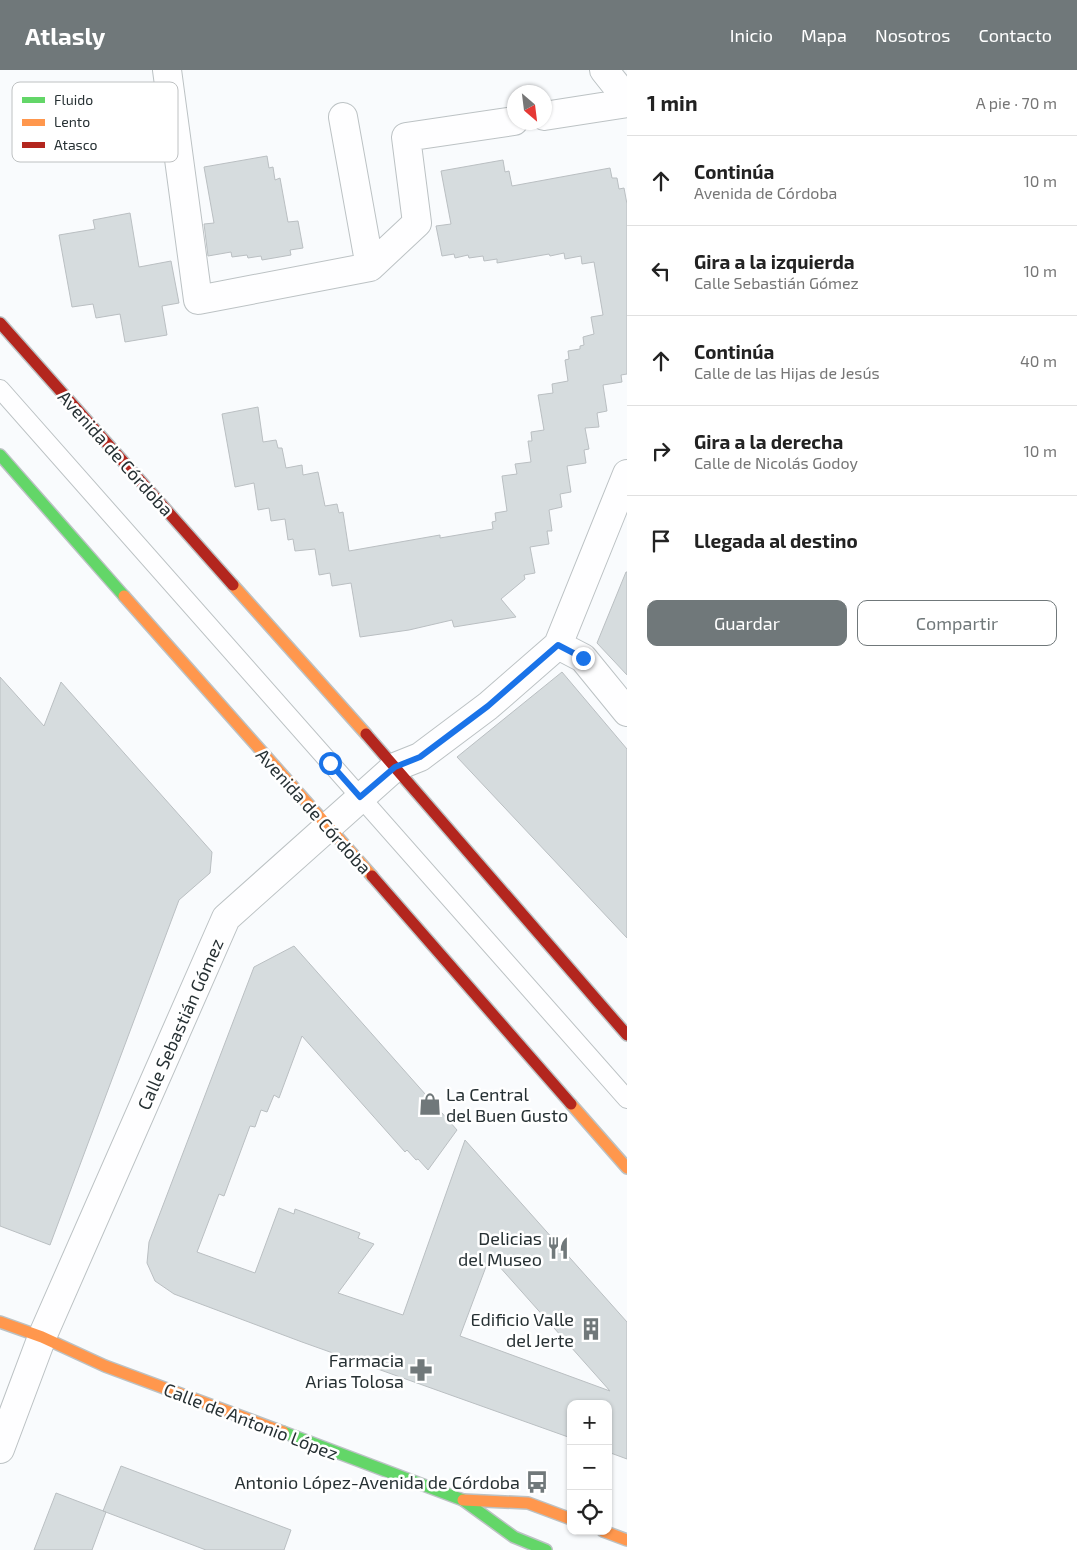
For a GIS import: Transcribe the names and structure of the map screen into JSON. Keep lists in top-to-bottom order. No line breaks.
{"streets":{"main road":["Avenida de Córdoba","Calle de Antonio López"],"street":["Calle Sebastián Gómez"]},"crossings":[["Avenida de Córdoba","Calle Sebastián Gómez"],["Calle Sebastián Gómez","Calle de Antonio López"]],"places":{"shop":["La Central del Buen Gusto"],"restaurant":["Delicias del Museo"],"building":["Edificio Valle del Jerte"],"pharmacy":["Farmacia Arias Tolosa"],"bus stop":["Antonio López-Avenida de Córdoba"]},"legend":["Fluido","Lento","Atasco"],"north":"bottom right","page":{"header":"Atlasly","nav":["Inicio","Mapa","Nosotros","Contacto"],"heading":["1 min","A pie · 70 m"],"list":[["Continúa","Avenida de Córdoba","10 m"],["Gira a la izquierda","Calle Sebastián Gómez","10 m"],["Continúa","Calle de las Hijas de Jesús","40 m"],["Gira a la derecha","Calle de Nicolás Godoy","10 m"],"Llegada al destino"],"buttons":["Guardar","Compartir"],"map_buttons":["+","−"]}}
